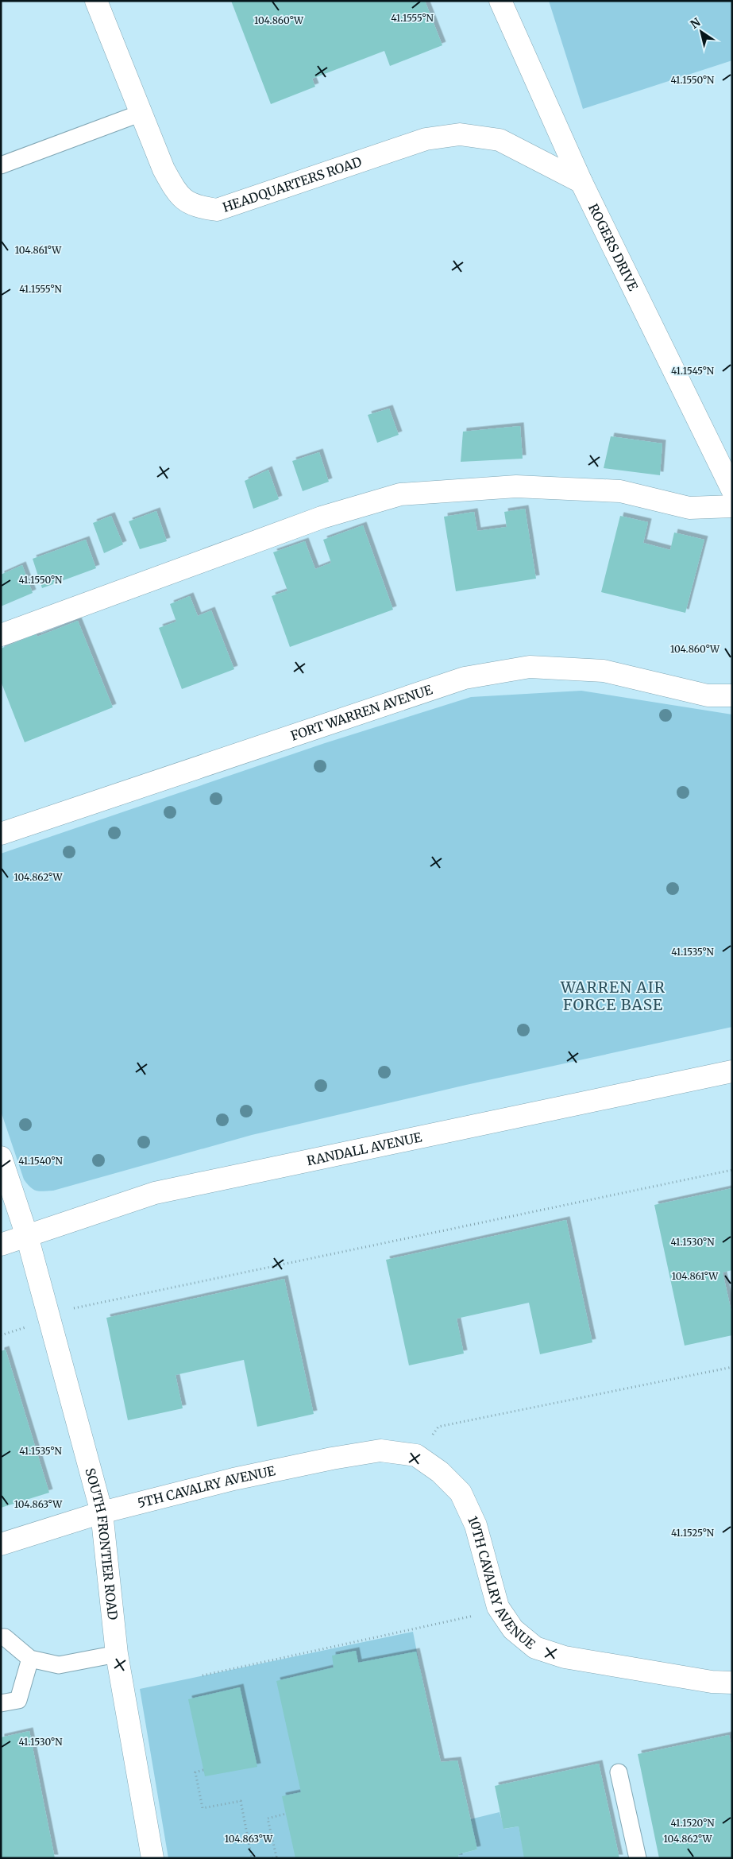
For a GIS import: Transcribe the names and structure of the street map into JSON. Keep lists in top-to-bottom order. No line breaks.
{"streets":{"street":["HEADQUARTERS ROAD","ROGERS DRIVE","FORT WARREN AVENUE","RANDALL AVENUE","5TH CAVALRY AVENUE","SOUTH FRONTIER ROAD","10TH CAVALRY AVENUE"]},"crossings":[["HEADQUARTERS ROAD","ROGERS DRIVE"],["RANDALL AVENUE","SOUTH FRONTIER ROAD"],["5TH CAVALRY AVENUE","SOUTH FRONTIER ROAD"],["5TH CAVALRY AVENUE","10TH CAVALRY AVENUE"]],"districts":["WARREN AIR FORCE BASE"],"north":"top left","coordinates":["41.1555°N","104.860°W","41.1550°N","104.861°W","41.1545°N","104.862°W","41.1535°N","41.1540°N","41.1530°N","104.863°W","41.1525°N","41.1520°N"]}
